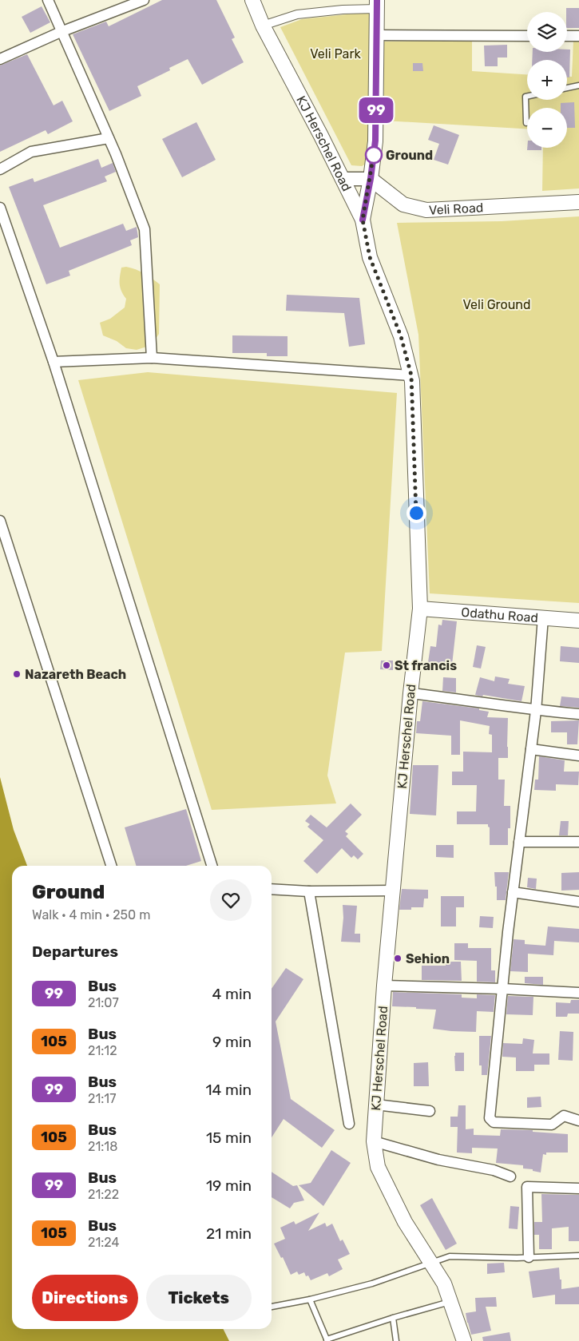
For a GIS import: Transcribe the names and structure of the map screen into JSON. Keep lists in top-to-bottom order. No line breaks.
{"streets":{"main road":["KJ Herschel Road","Veli Road","Odathu Road"]},"crossings":[["KJ Herschel Road","Odathu Road"]],"parks":["Veli Park","Veli Ground"],"places":["Ground","St francis","Nazareth Beach","Sehion"],"lines":["bus line 99"],"page":{"on_map":"99","map_buttons":["+","−"],"heading":[["Ground","Walk · 4 min · 250 m"],"Departures"],"list":[{"mark":"99","name":"Bus","note":"21:07","value":"4 min"},{"mark":"105","name":"Bus","note":"21:12","value":"9 min"},{"mark":"99","name":"Bus","note":"21:17","value":"14 min"},{"mark":"105","name":"Bus","note":"21:18","value":"15 min"},{"mark":"99","name":"Bus","note":"21:22","value":"19 min"},{"mark":"105","name":"Bus","note":"21:24","value":"21 min"}],"buttons":["Directions","Tickets"]}}
